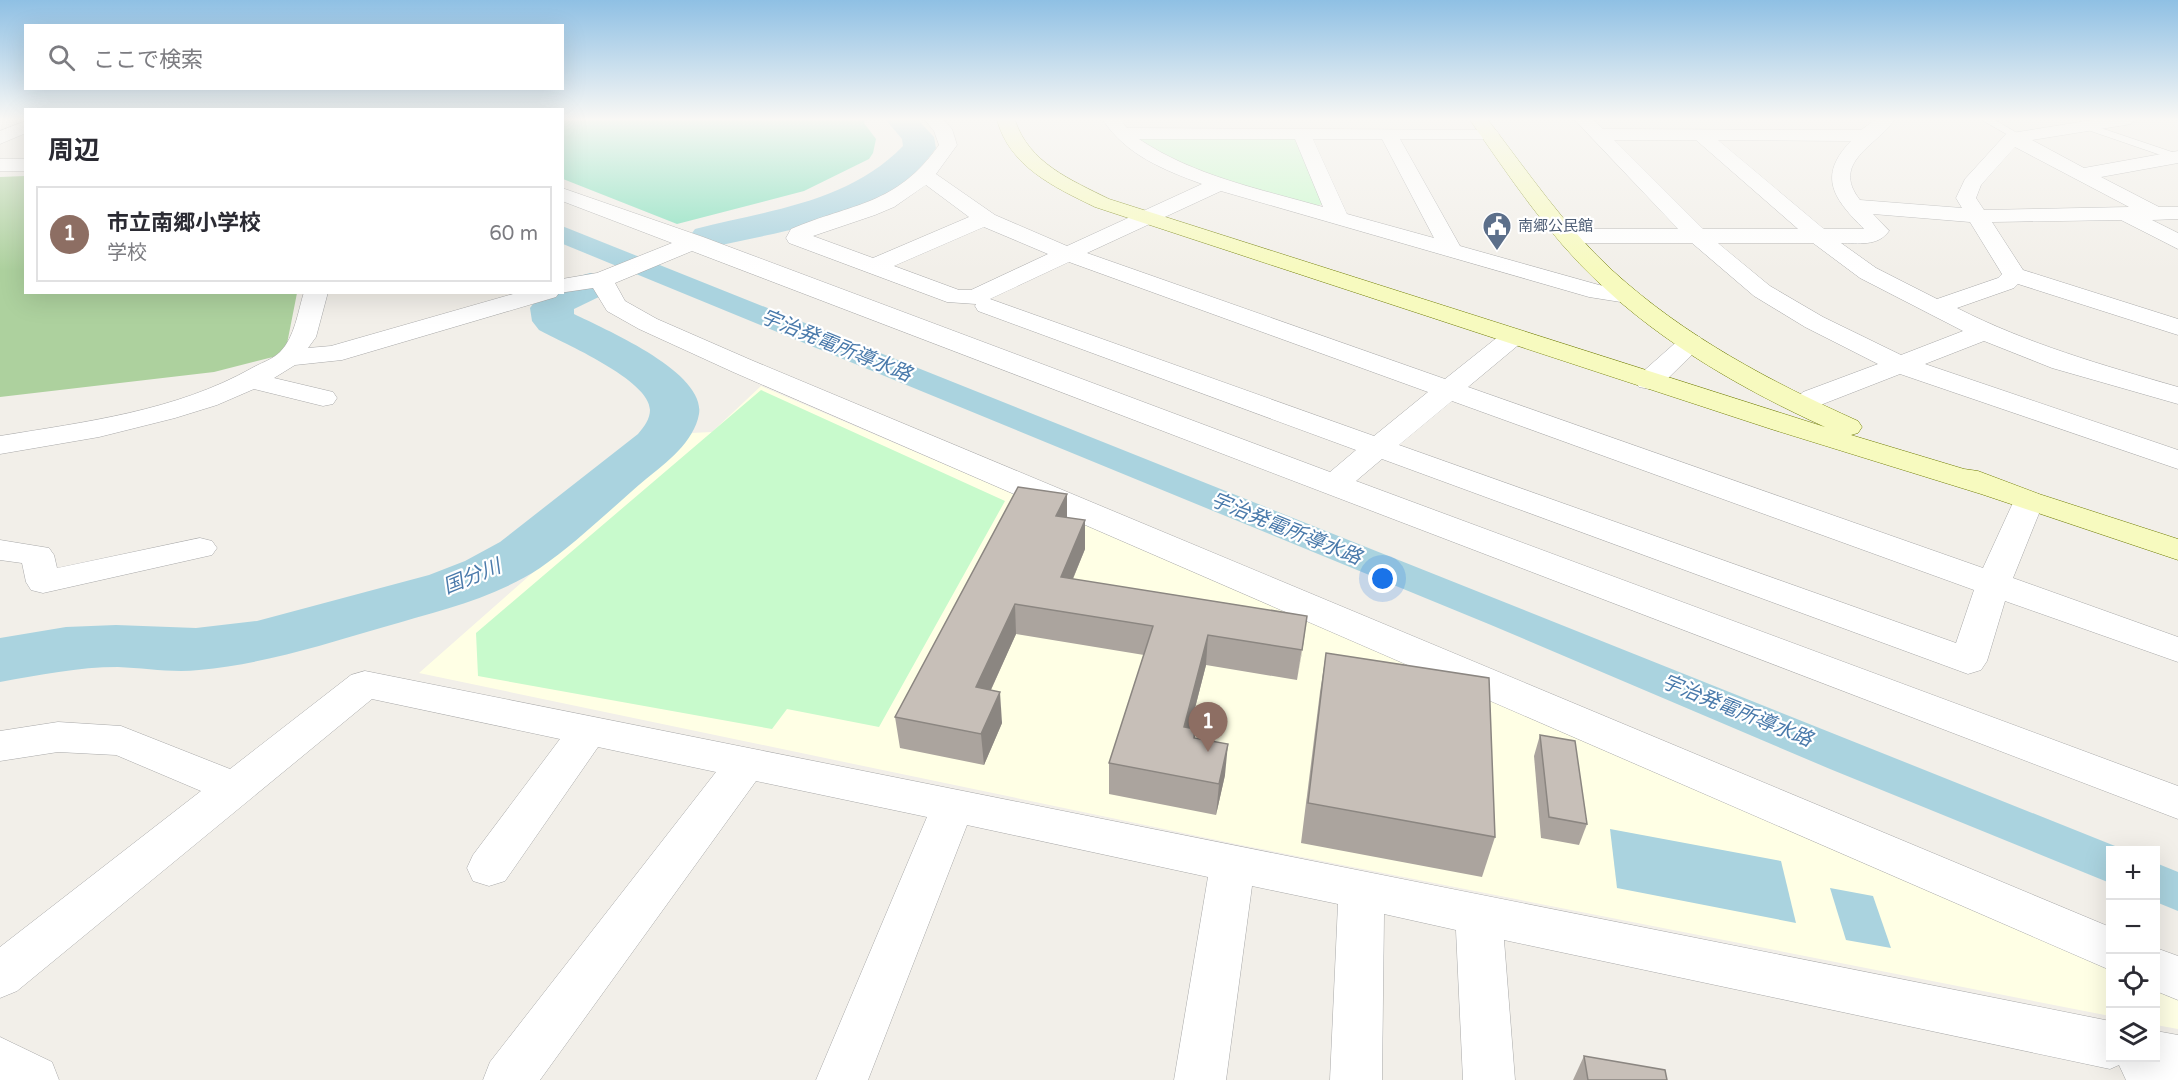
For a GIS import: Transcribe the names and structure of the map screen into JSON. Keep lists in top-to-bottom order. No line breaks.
{"water":["宇治発電所導水路","国分川"],"places":{"public building":["南郷公民館"]},"page":{"search":"ここで検索","heading":"周辺","list":[{"mark":"1","name":"市立南郷小学校","note":"学校","value":"60 m"}],"pins":"1","map_buttons":["+","−"]}}
